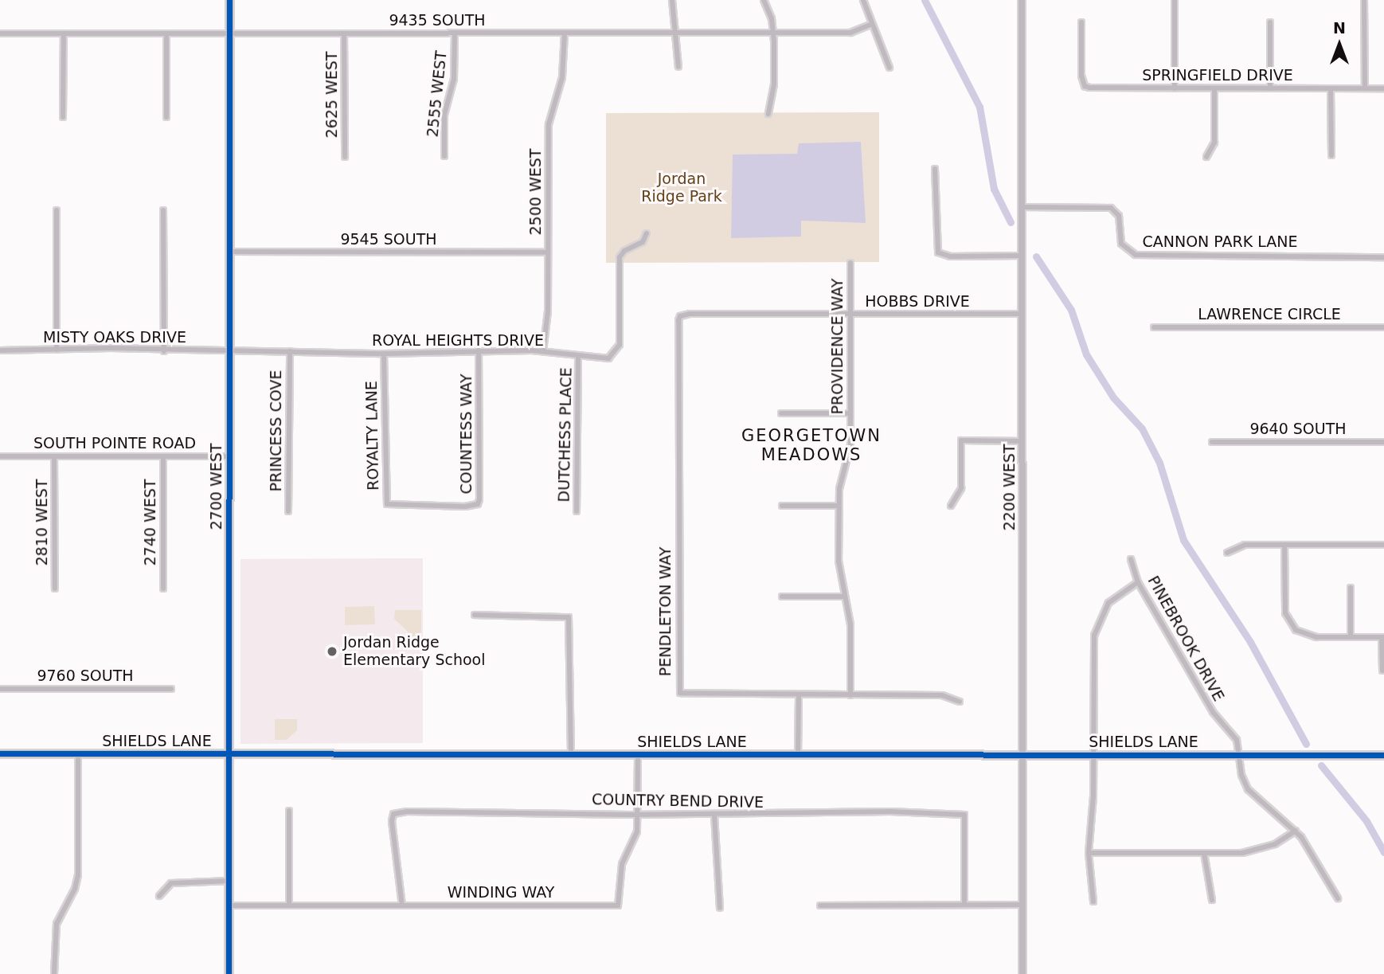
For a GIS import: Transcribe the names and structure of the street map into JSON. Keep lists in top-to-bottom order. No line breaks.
{"streets":{"main road":["2700 WEST","SHIELDS LANE"],"street":["9435 SOUTH","SPRINGFIELD DRIVE","2555 WEST","2625 WEST","2500 WEST","9545 SOUTH","CANNON PARK LANE","HOBBS DRIVE","LAWRENCE CIRCLE","MISTY OAKS DRIVE","ROYAL HEIGHTS DRIVE","PROVIDENCE WAY","9640 SOUTH","PRINCESS COVE","COUNTESS WAY","DUTCHESS PLACE","ROYALTY LANE","SOUTH POINTE ROAD","2200 WEST","2810 WEST","2740 WEST","PENDLETON WAY","PINEBROOK DRIVE","9760 SOUTH","COUNTRY BEND DRIVE","WINDING WAY"]},"crossings":[["9435 SOUTH","2555 WEST"],["9435 SOUTH","2625 WEST"],["9435 SOUTH","2500 WEST"],["9435 SOUTH","2700 WEST"],["2500 WEST","9545 SOUTH"],["2500 WEST","ROYAL HEIGHTS DRIVE"],["9545 SOUTH","2700 WEST"],["CANNON PARK LANE","2200 WEST"],["HOBBS DRIVE","PROVIDENCE WAY"],["HOBBS DRIVE","2200 WEST"],["HOBBS DRIVE","PENDLETON WAY"],["MISTY OAKS DRIVE","ROYAL HEIGHTS DRIVE"],["MISTY OAKS DRIVE","2700 WEST"],["ROYAL HEIGHTS DRIVE","PRINCESS COVE"],["ROYAL HEIGHTS DRIVE","COUNTESS WAY"],["ROYAL HEIGHTS DRIVE","DUTCHESS PLACE"],["ROYAL HEIGHTS DRIVE","ROYALTY LANE"],["ROYAL HEIGHTS DRIVE","2700 WEST"],["PROVIDENCE WAY","PENDLETON WAY"],["COUNTESS WAY","ROYALTY LANE"],["SOUTH POINTE ROAD","2700 WEST"],["SOUTH POINTE ROAD","2810 WEST"],["SOUTH POINTE ROAD","2740 WEST"],["2700 WEST","SHIELDS LANE"],["2700 WEST","WINDING WAY"],["2200 WEST","SHIELDS LANE"],["PINEBROOK DRIVE","SHIELDS LANE"],["SHIELDS LANE","WINDING WAY"],["COUNTRY BEND DRIVE","WINDING WAY"]],"districts":["GEORGETOWN MEADOWS"],"parks":["Jordan Ridge Park"],"places":["Jordan Ridge Elementary School"],"north":"top"}
